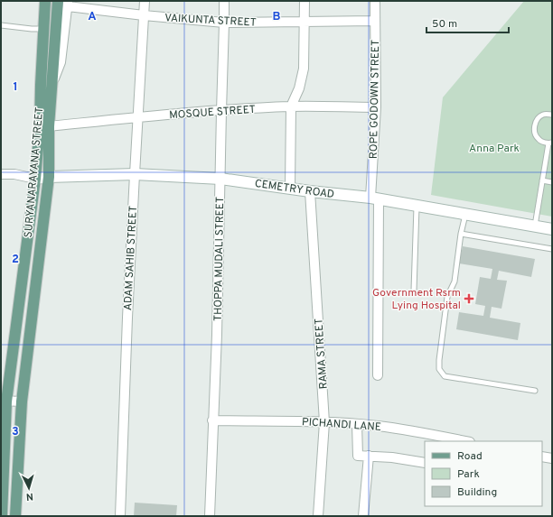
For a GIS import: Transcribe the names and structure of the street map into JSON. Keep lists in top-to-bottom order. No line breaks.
{"streets":{"main road":["SURYANARAYANA STREET","CEMETRY ROAD"],"street":["VAIKUNTA STREET","ROPE GODOWN STREET","MOSQUE STREET","ADAM SAHIB STREET","THOPPA MUDALI STREET","RAMA STREET","PICHANDI LANE"]},"crossings":[["VAIKUNTA STREET","ROPE GODOWN STREET"],["VAIKUNTA STREET","SURYANARAYANA STREET"],["VAIKUNTA STREET","ADAM SAHIB STREET"],["VAIKUNTA STREET","THOPPA MUDALI STREET"],["ROPE GODOWN STREET","MOSQUE STREET"],["ROPE GODOWN STREET","CEMETRY ROAD"],["MOSQUE STREET","SURYANARAYANA STREET"],["MOSQUE STREET","ADAM SAHIB STREET"],["MOSQUE STREET","THOPPA MUDALI STREET"],["SURYANARAYANA STREET","CEMETRY ROAD"],["CEMETRY ROAD","ADAM SAHIB STREET"],["CEMETRY ROAD","THOPPA MUDALI STREET"],["CEMETRY ROAD","RAMA STREET"],["THOPPA MUDALI STREET","PICHANDI LANE"],["RAMA STREET","PICHANDI LANE"]],"parks":["Anna Park"],"places":{"health":["Government Rsrm Lying Hospital"]},"legend":["Road","Park","Building"],"scale_bar":"50 m","north":"bottom","grid":{"columns":["A","B"],"rows":["1","2","3"]}}
